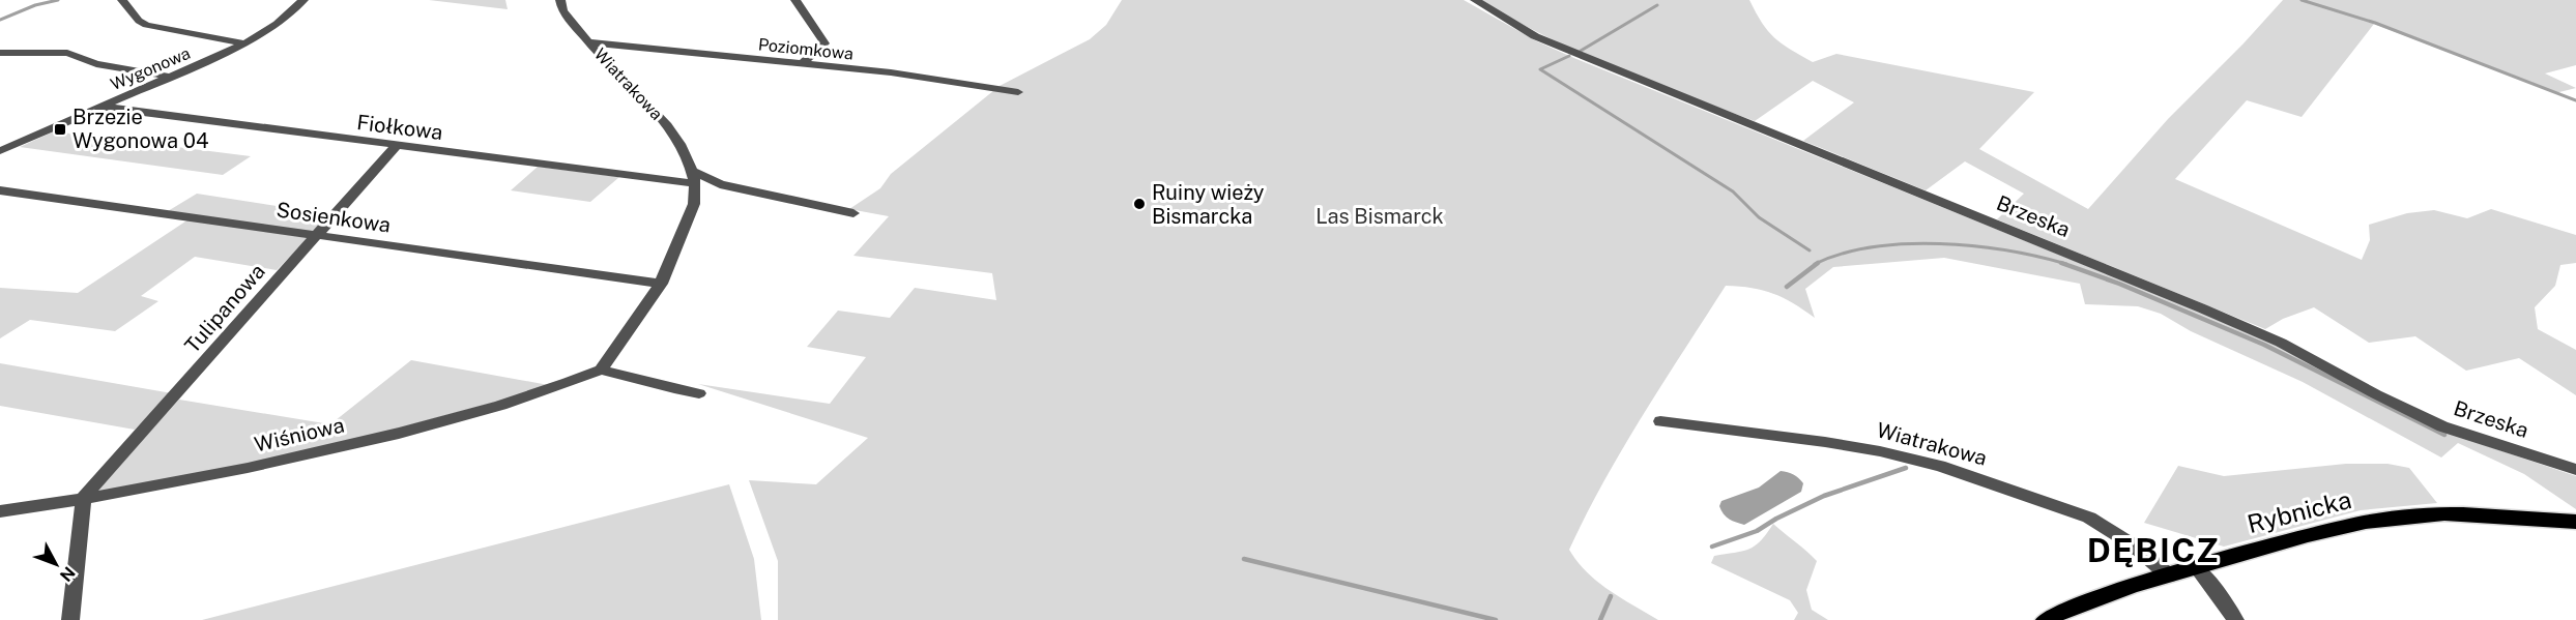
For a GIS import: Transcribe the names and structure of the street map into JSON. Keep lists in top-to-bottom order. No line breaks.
{"streets":{"main road":["Rybnicka"],"street":["Poziomkowa","Wygonowa","Wiatrakowa","Fiołkowa","Brzeska","Sosienkowa","Tulipanowa","Wiśniowa"]},"crossings":[["Poziomkowa","Wiatrakowa"],["Wygonowa","Fiołkowa"],["Wiatrakowa","Fiołkowa"],["Wiatrakowa","Rybnicka"],["Fiołkowa","Tulipanowa"],["Sosienkowa","Tulipanowa"],["Tulipanowa","Wiśniowa"]],"districts":["DĘBICZ"],"parks":["Las Bismarck"],"places":{"transit":["Brzezie Wygonowa 04"],"other":["Ruiny wieży Bismarcka"]},"north":"bottom right"}
